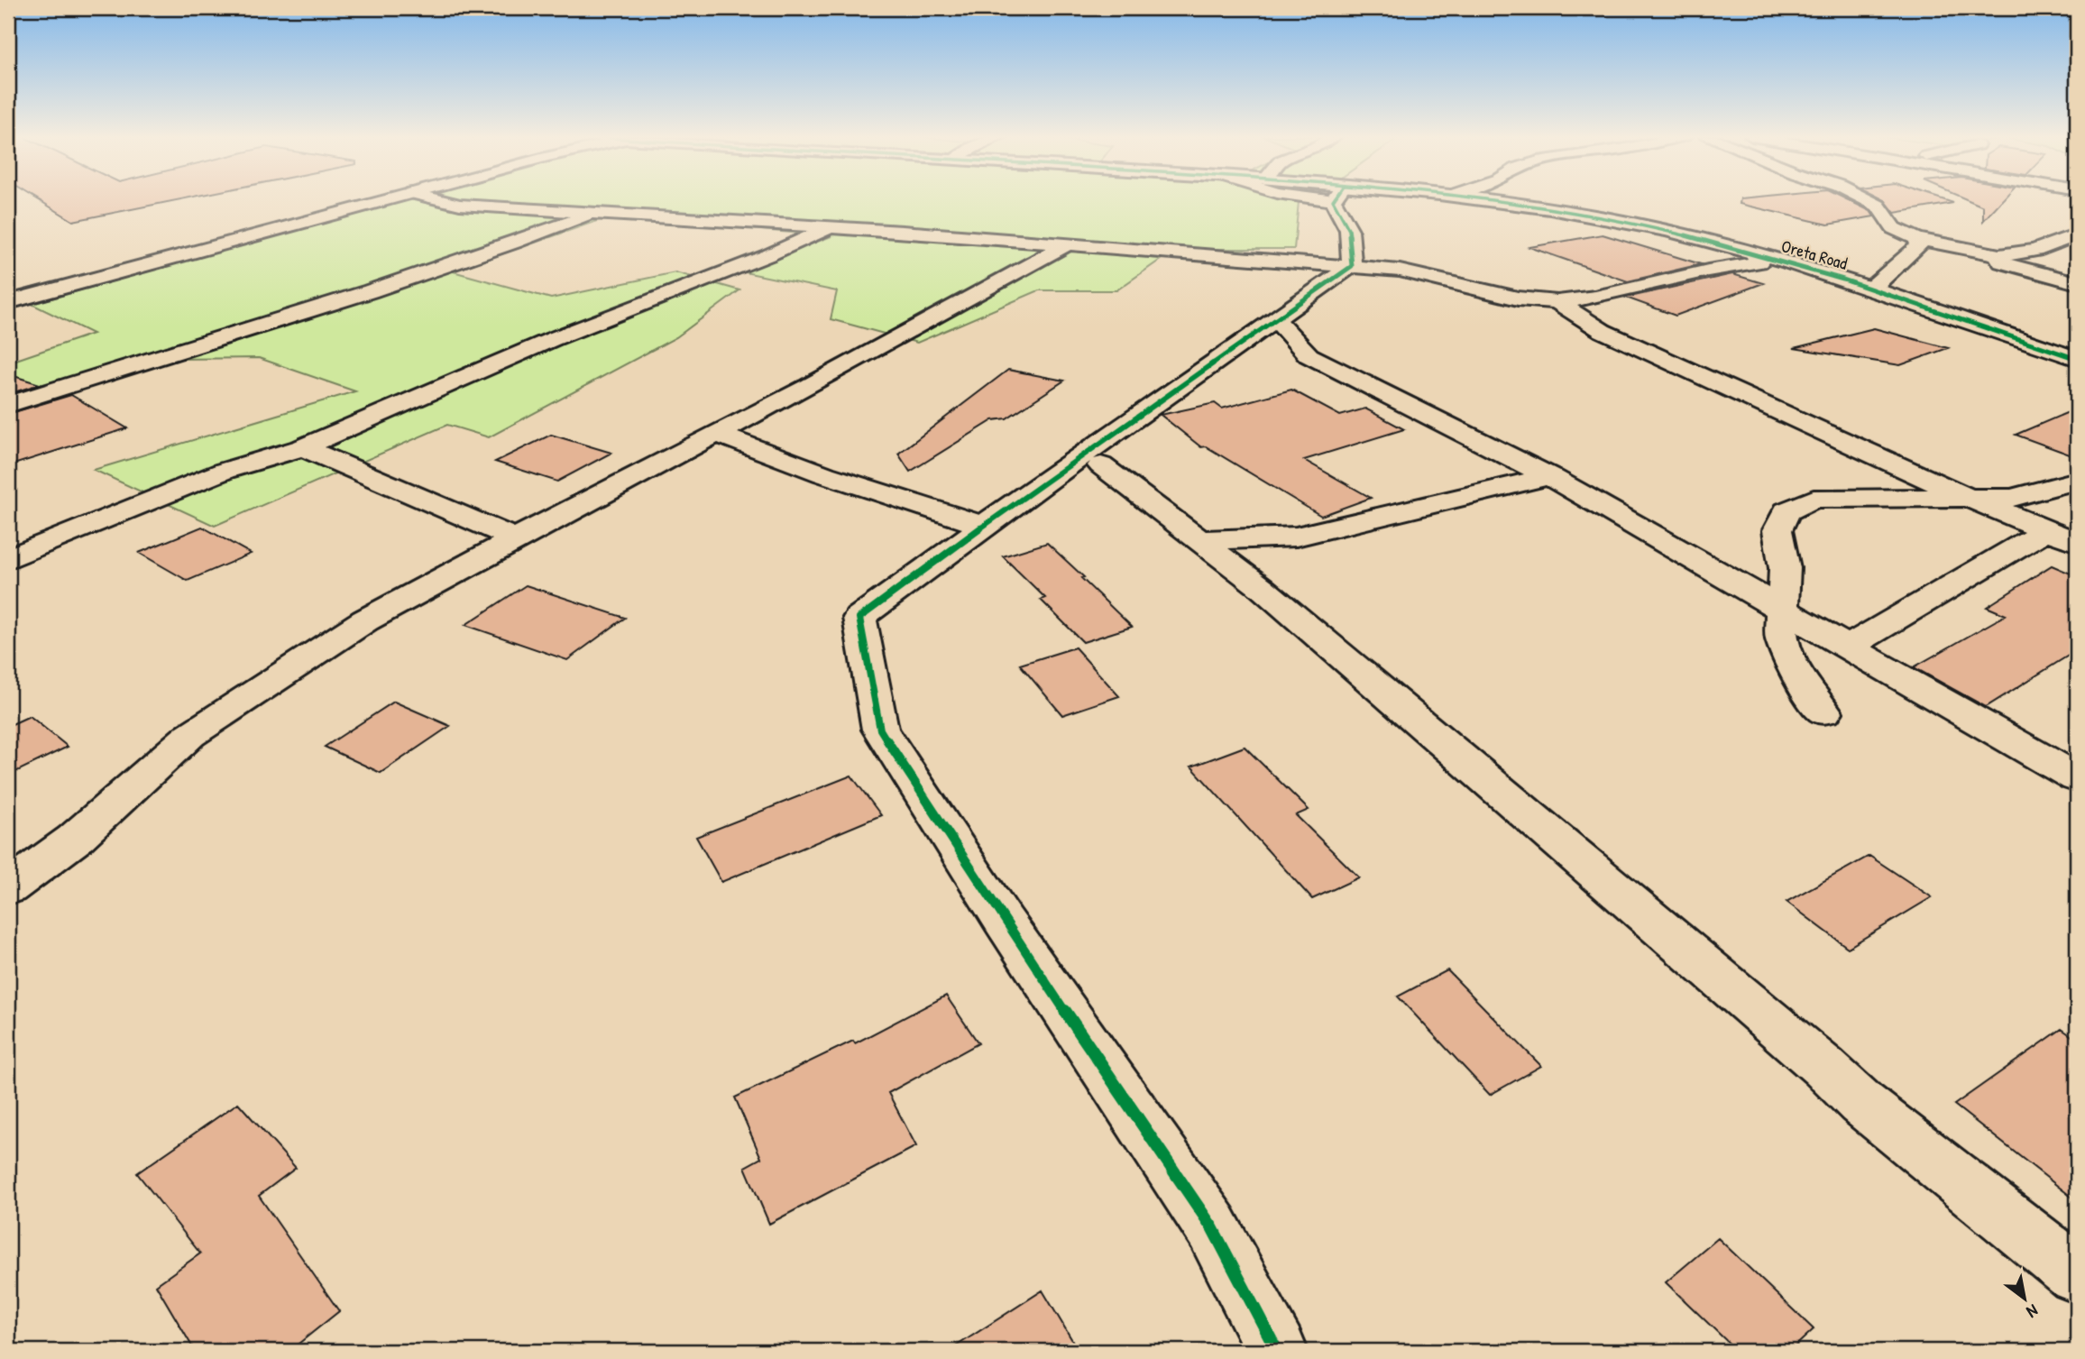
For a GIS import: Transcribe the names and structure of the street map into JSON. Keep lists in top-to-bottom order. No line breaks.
{"streets":{"street":["Oreta Road"]},"north":"bottom right"}
